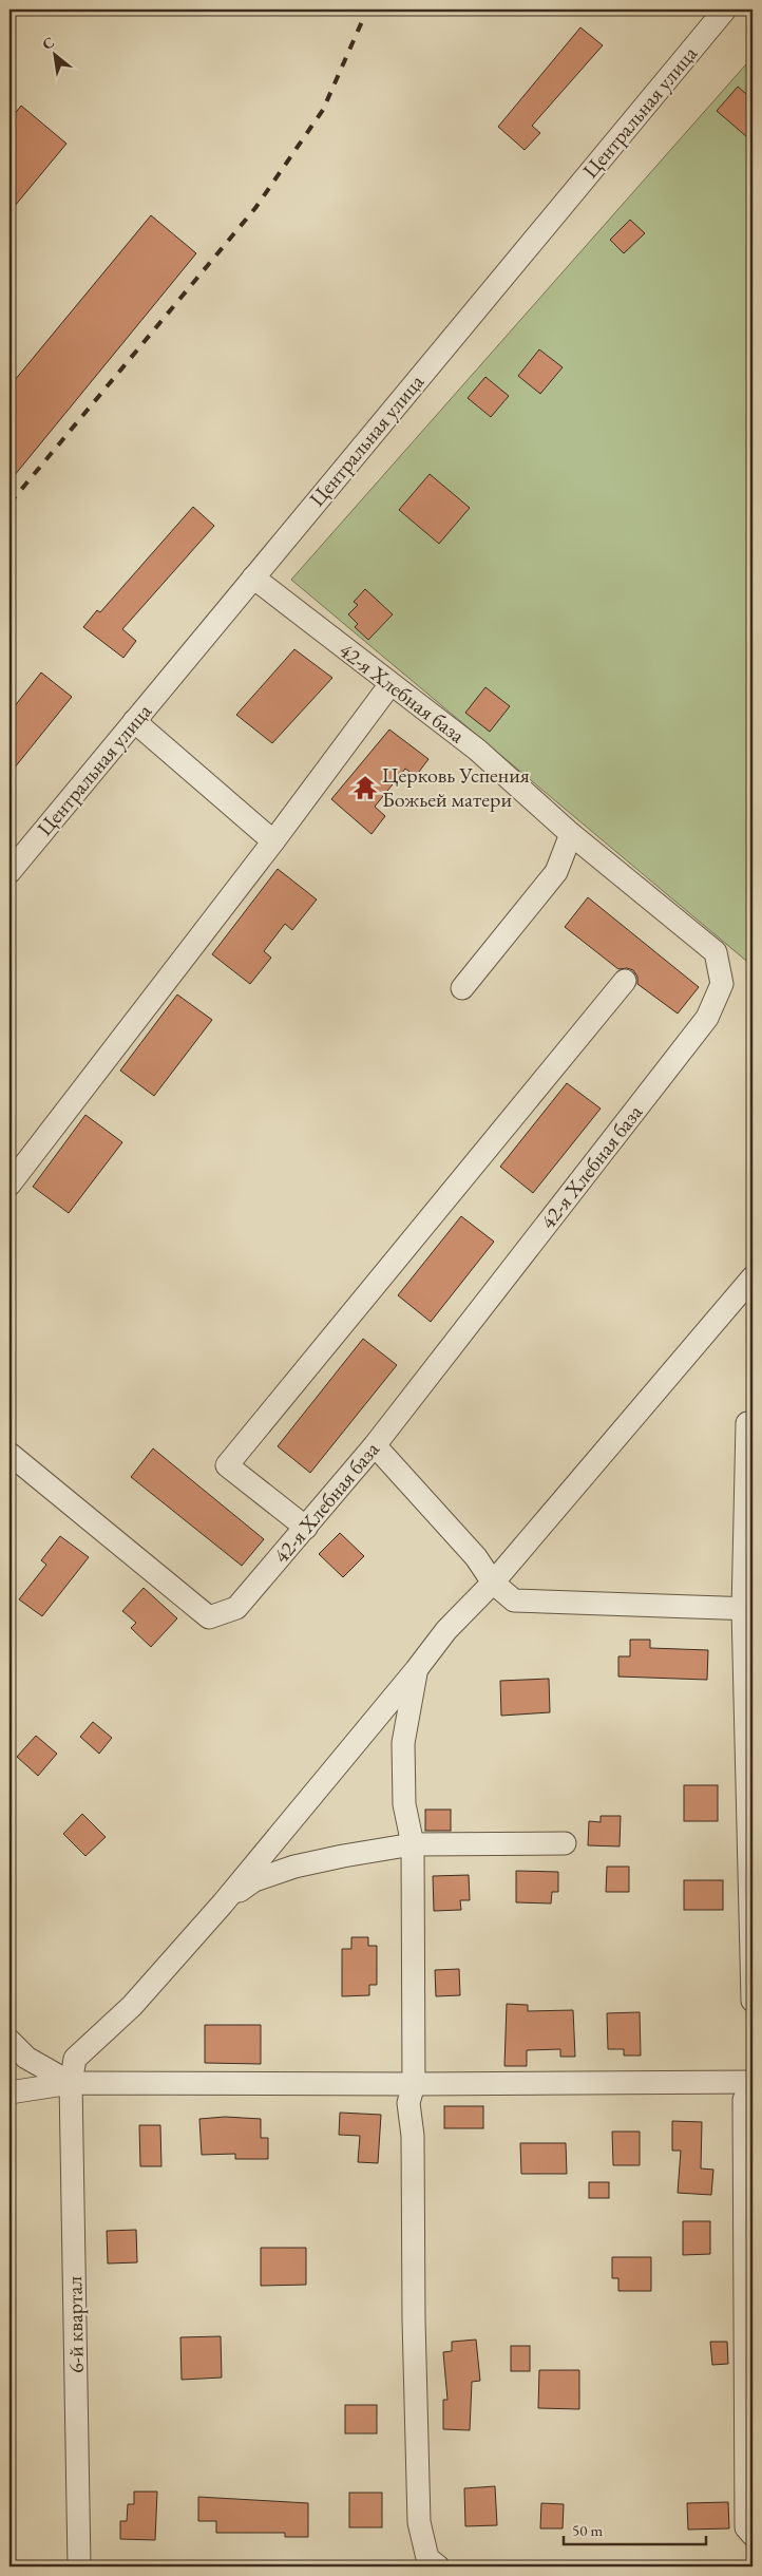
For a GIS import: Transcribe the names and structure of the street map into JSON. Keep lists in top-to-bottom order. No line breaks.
{"streets":{"street":["Центральная улица","42-я Хлебная база","6-й квартал"]},"crossings":[["Центральная улица","42-я Хлебная база"]],"places":{"temple":["Церковь Успения Божьей матери"]},"scale_bar":"50 m","north":"top left"}
